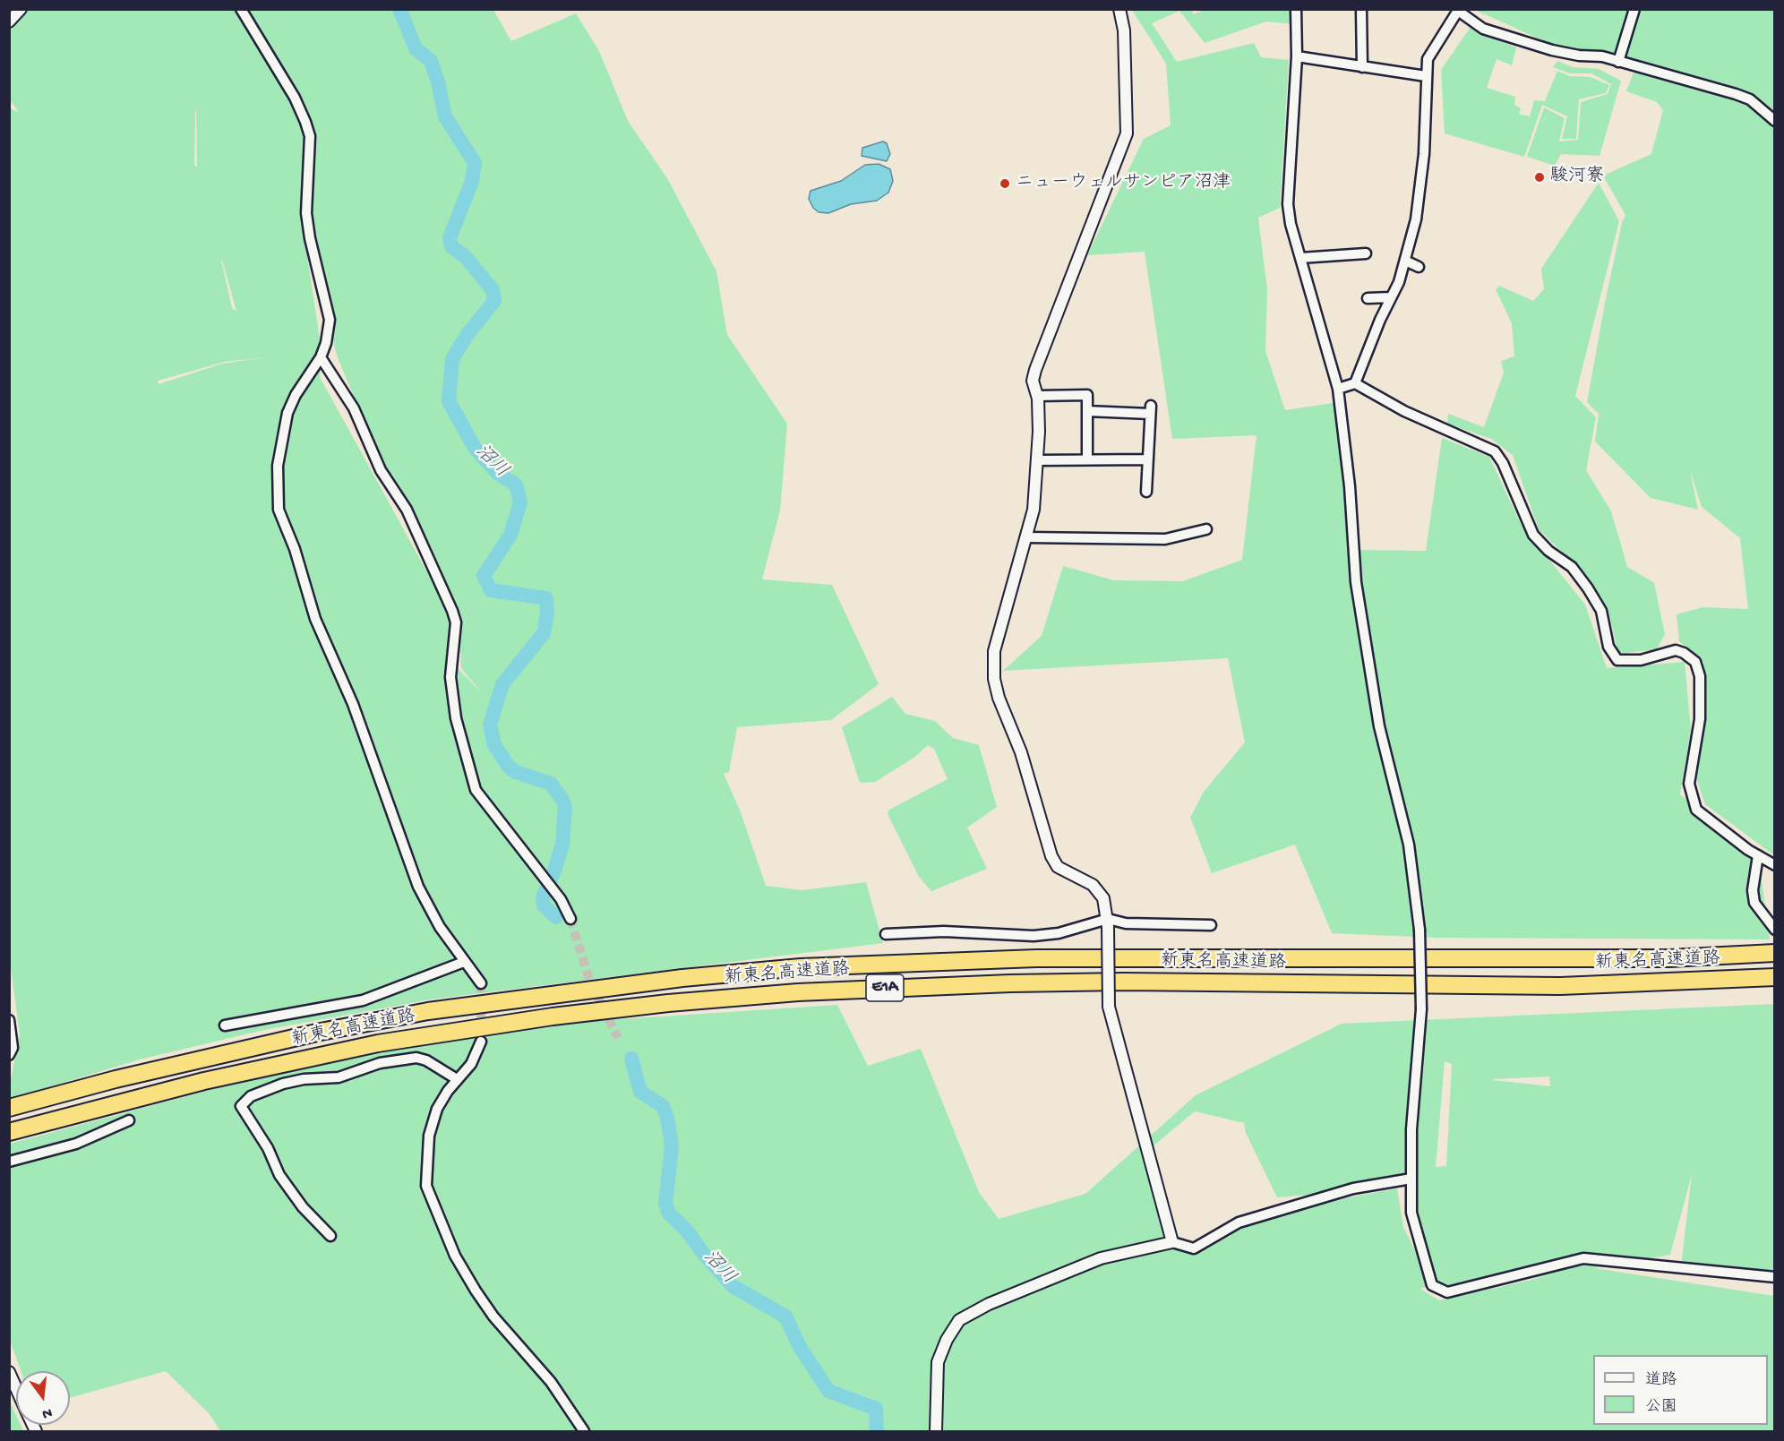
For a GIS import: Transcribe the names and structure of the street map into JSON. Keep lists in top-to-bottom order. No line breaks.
{"streets":{"highway":["新東名高速道路","E1A"]},"water":["沼川"],"places":["駿河寮","ニューウェルサンピア沼津"],"legend":["道路","公園"],"north":"bottom"}
